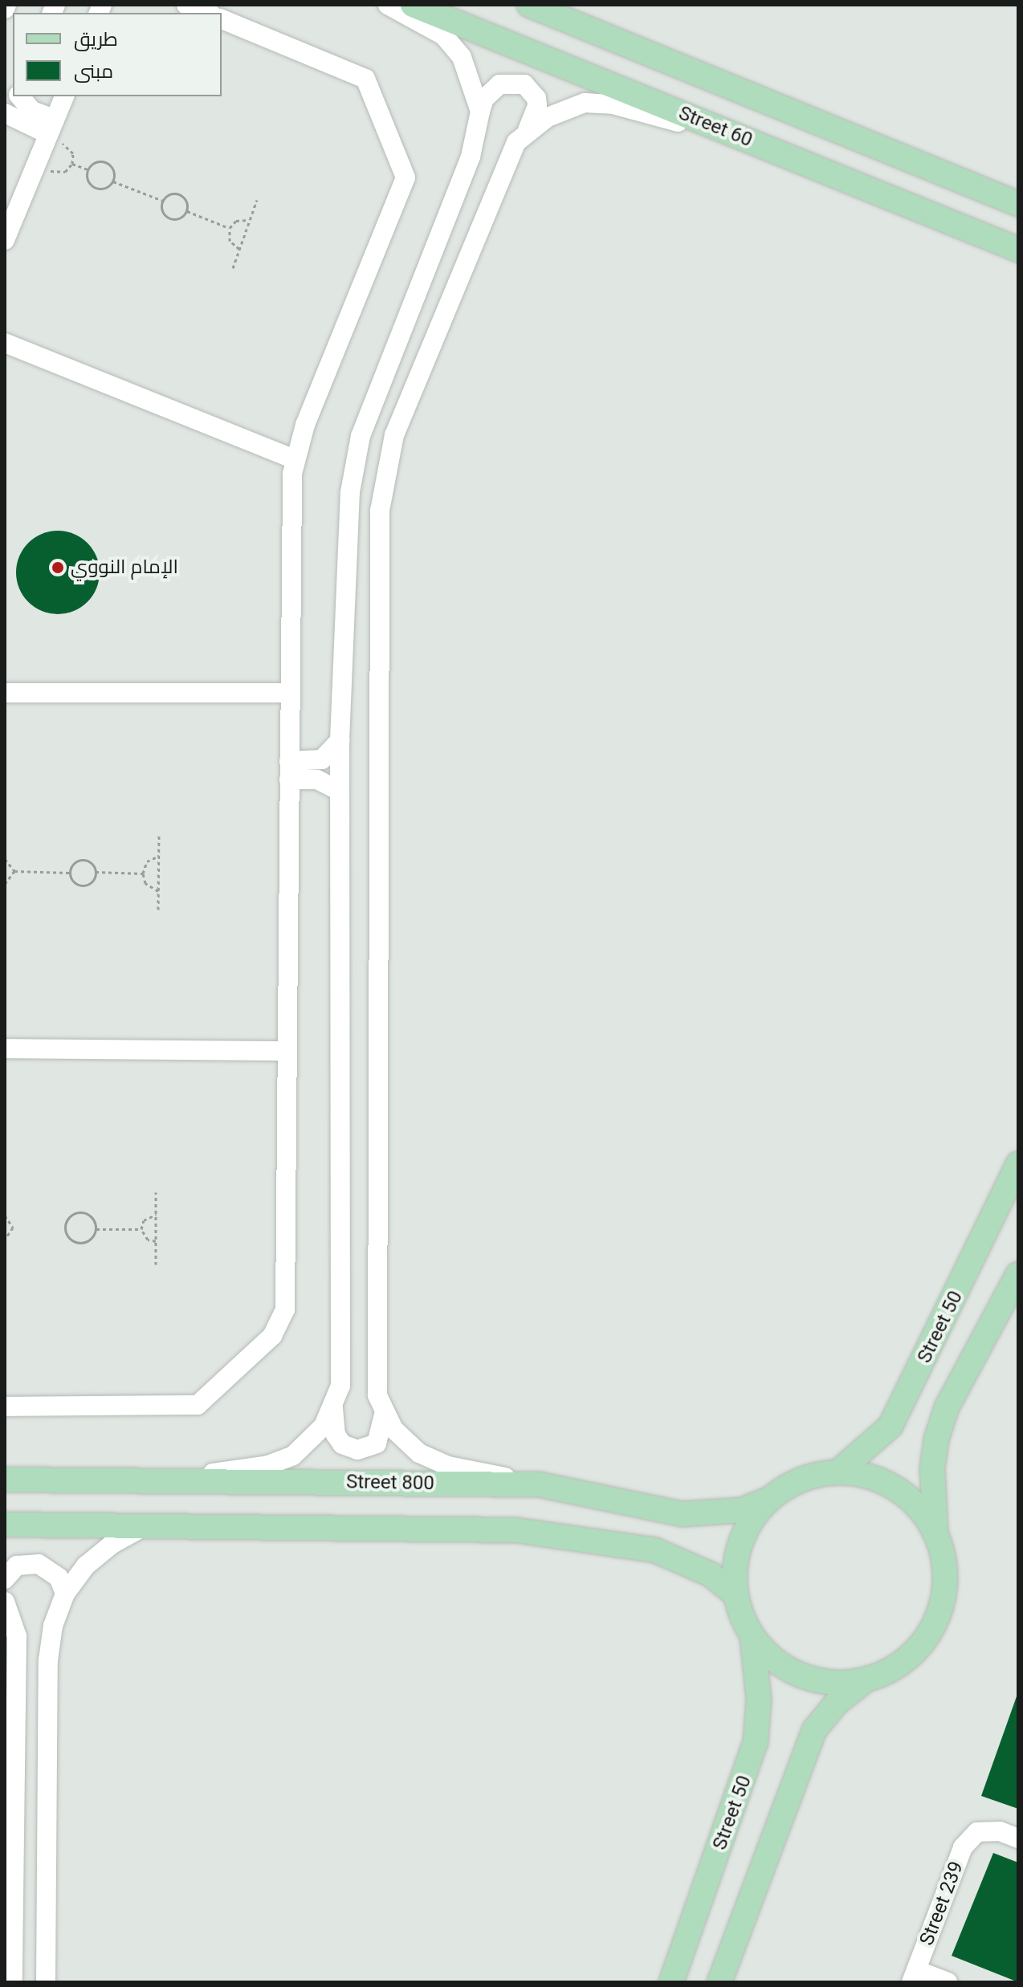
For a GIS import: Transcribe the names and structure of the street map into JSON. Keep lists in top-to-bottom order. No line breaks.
{"streets":{"main road":["Street 60","Street 50","Street 800"],"street":["Street 239"]},"crossings":[["Street 50","Street 800"]],"places":["الإمام النووي"],"legend":["طريق","مبنى"]}
